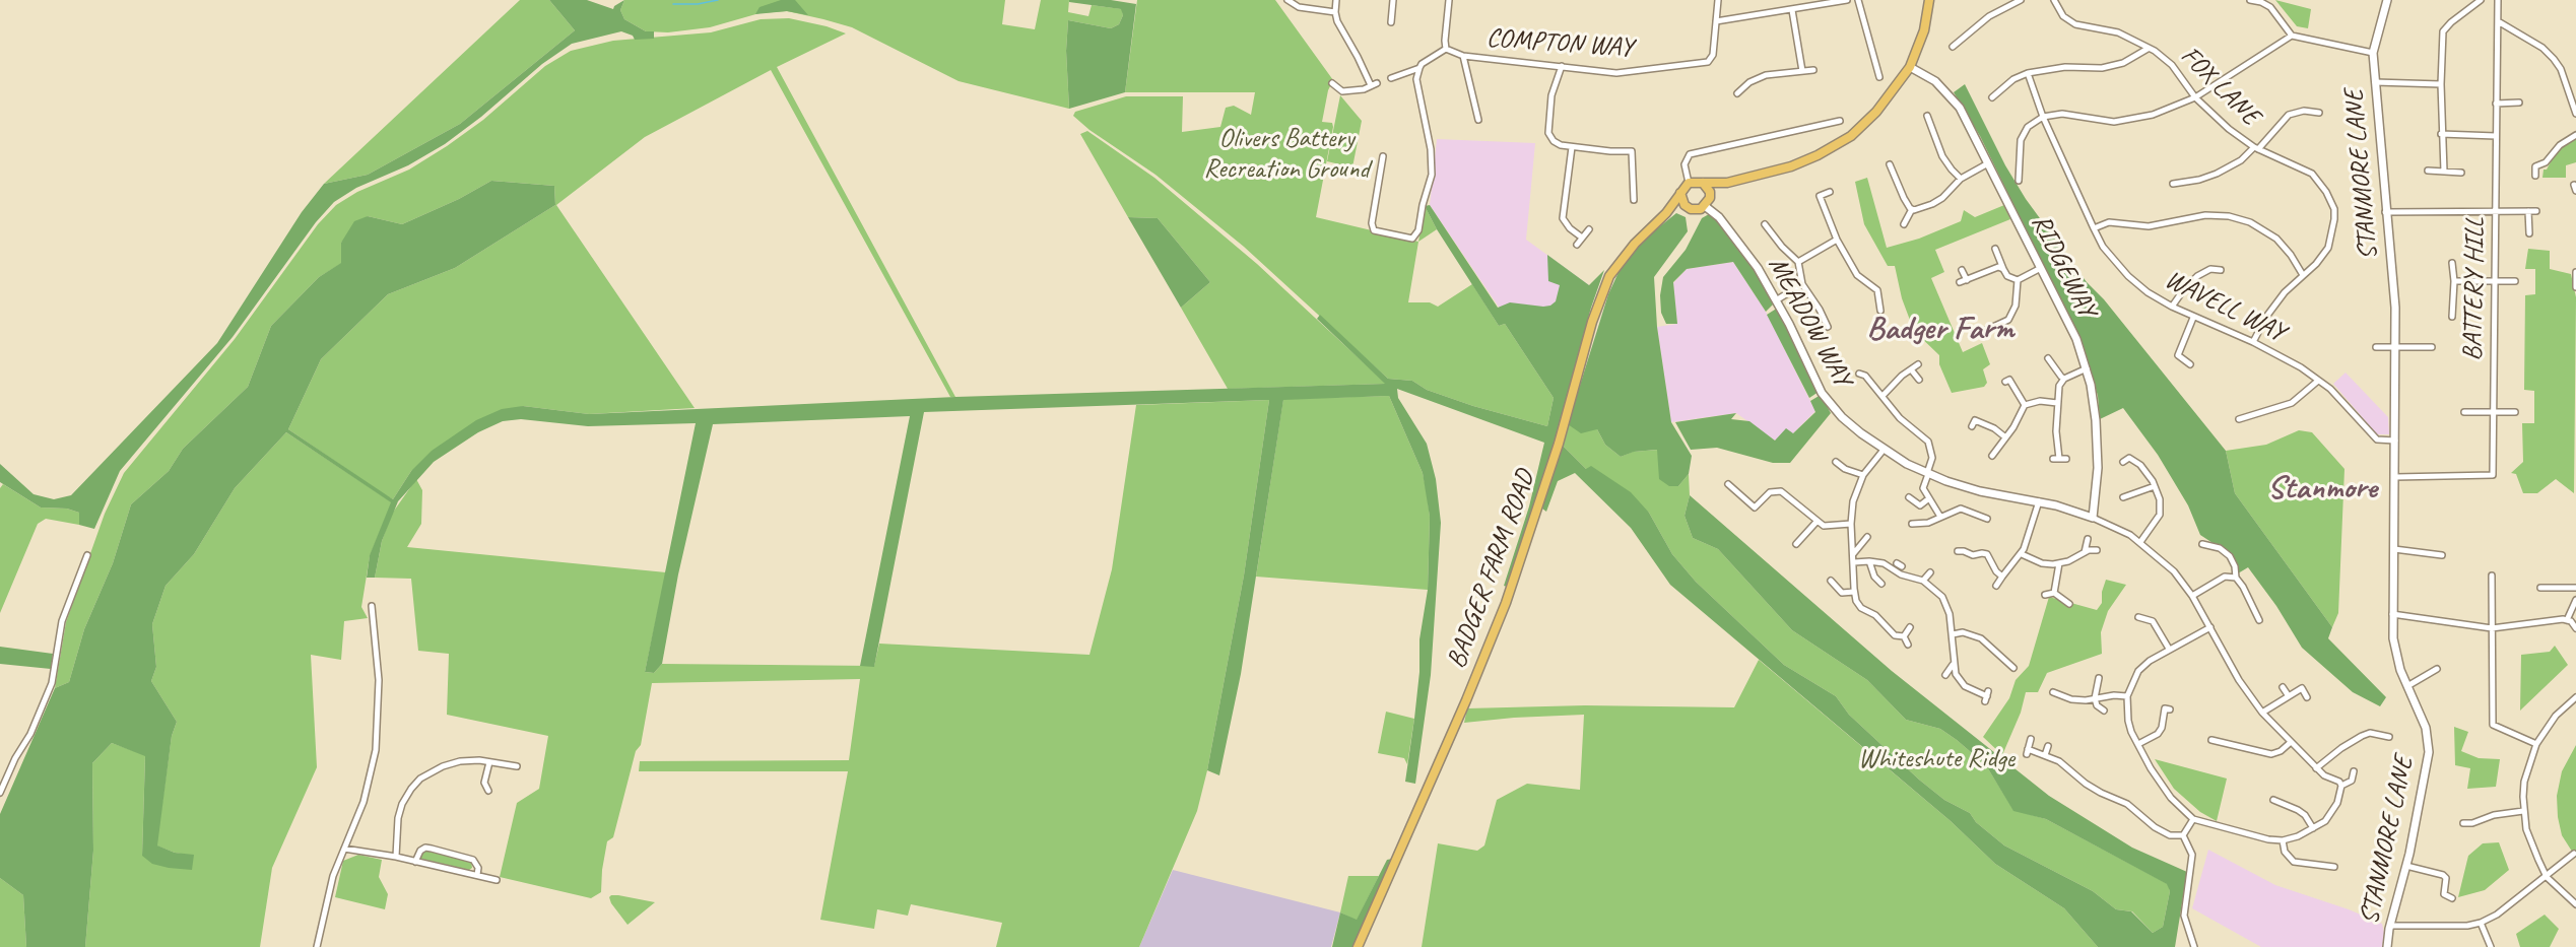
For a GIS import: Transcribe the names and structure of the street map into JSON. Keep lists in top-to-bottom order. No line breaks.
{"streets":{"main road":["BADGER FARM ROAD"],"street":["COMPTON WAY","FOX LANE","STANMORE LANE","RIDGEWAY","BATTERY HILL","WAVELL WAY","MEADOW WAY"]},"crossings":[["FOX LANE","WAVELL WAY"],["STANMORE LANE","BATTERY HILL"],["STANMORE LANE","WAVELL WAY"],["RIDGEWAY","MEADOW WAY"],["MEADOW WAY","BADGER FARM ROAD"]],"districts":["Badger Farm","Stanmore"],"parks":["Olivers Battery Recreation Ground","Whiteshute Ridge"]}
